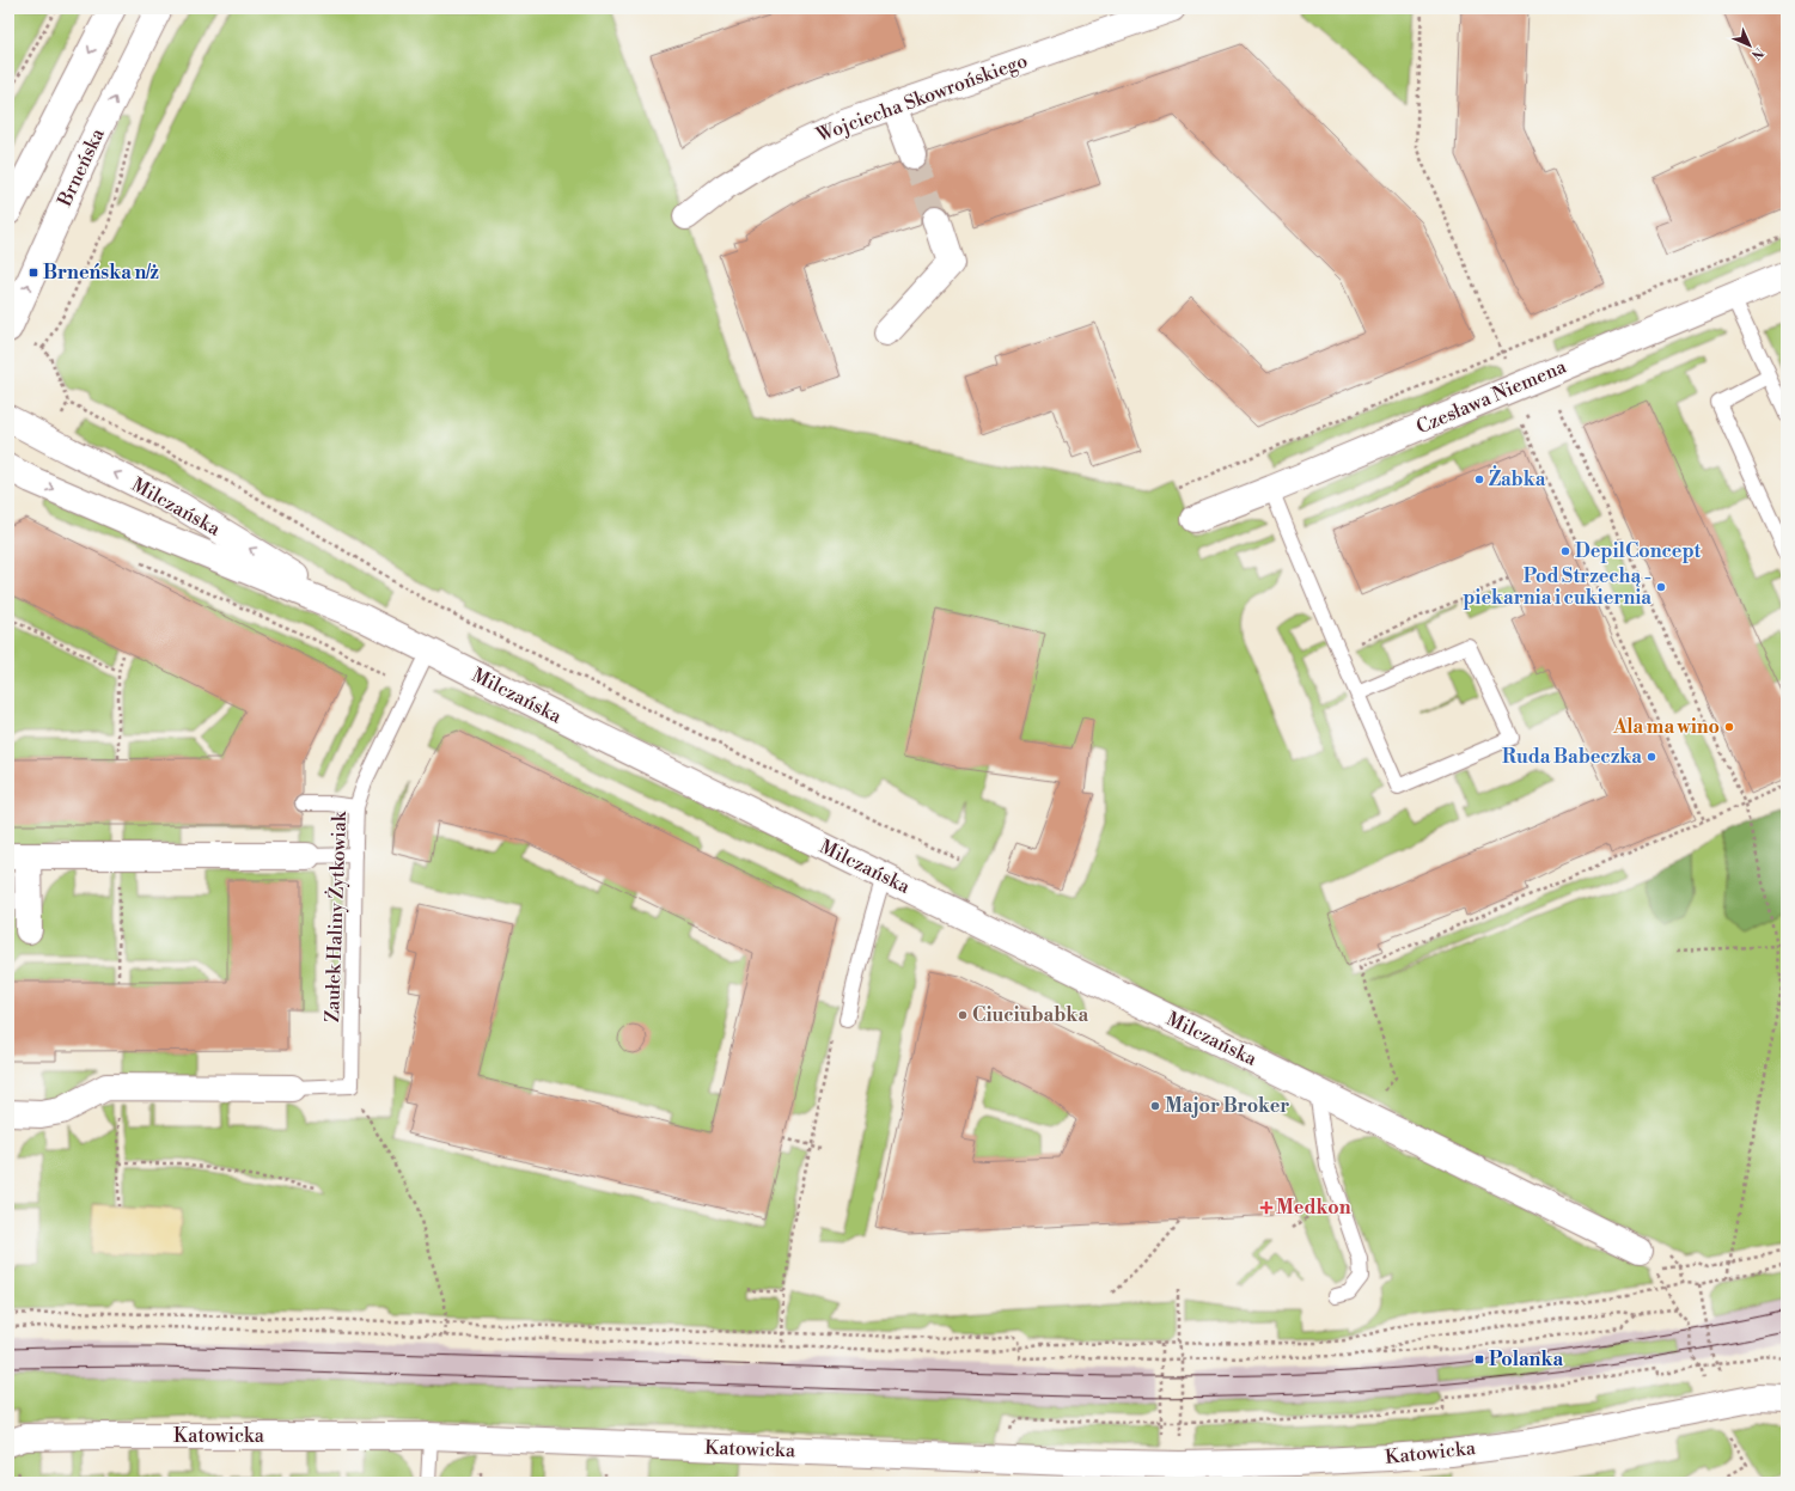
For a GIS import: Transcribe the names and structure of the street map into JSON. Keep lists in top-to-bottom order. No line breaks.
{"streets":{"street":["Wojciecha Skowrońskiego","Brneńska","Czesława Niemena","Milczańska","Katowicka"],"lane":["Zaułek Haliny Żytkowiak"]},"crossings":[["Milczańska","Zaułek Haliny Żytkowiak"]],"places":{"transit":["Brneńska n/ż","Polanka"],"other":["Żabka","DepilConcept","Pod Strzechą - piekarnia i cukiernia","Ala ma wino","Ruda Babeczka","Ciuciubabka","Major Broker"],"health":["Medkon"]},"north":"bottom right"}
